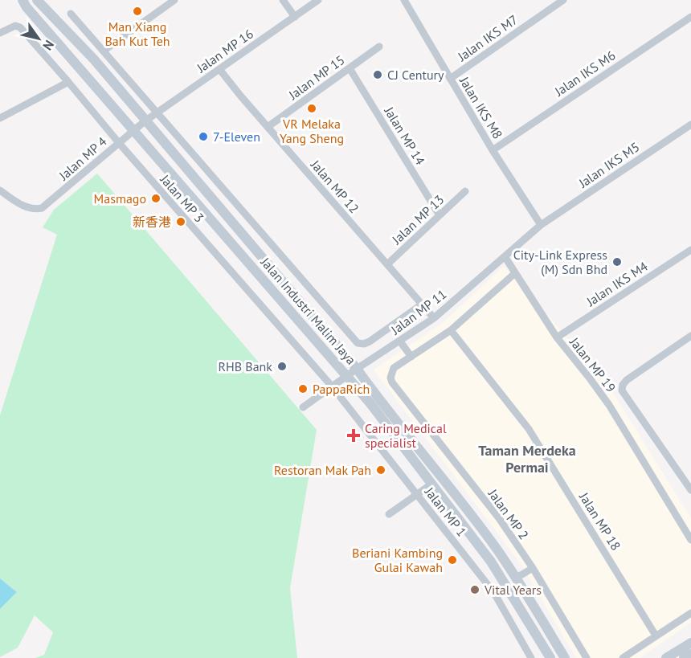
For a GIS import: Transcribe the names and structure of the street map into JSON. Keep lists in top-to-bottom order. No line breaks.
{"streets":{"main road":["Jalan Industri Malim Jaya"],"street":["Jalan IKS M7","Jalan MP 16","Jalan IKS M6","Jalan MP 15","Jalan IKS M8","Jalan MP 14","Jalan MP 4","Jalan IKS M5","Jalan MP 12","Jalan MP 3","Jalan MP 13","Jalan IKS M4","Jalan MP 11","Jalan MP 19","Jalan MP 1","Jalan MP 2","Jalan MP 18"]},"crossings":[["Jalan IKS M7","Jalan IKS M8"],["Jalan MP 16","Jalan MP 4"],["Jalan MP 16","Jalan MP 12"],["Jalan MP 16","Jalan Industri Malim Jaya"],["Jalan IKS M6","Jalan IKS M8"],["Jalan MP 15","Jalan MP 14"],["Jalan MP 15","Jalan MP 12"],["Jalan IKS M8","Jalan IKS M5"],["Jalan IKS M8","Jalan MP 11"],["Jalan MP 14","Jalan MP 13"],["Jalan MP 4","Jalan MP 3"],["Jalan MP 4","Jalan Industri Malim Jaya"],["Jalan IKS M5","Jalan MP 11"],["Jalan MP 12","Jalan MP 13"],["Jalan MP 12","Jalan MP 11"],["Jalan MP 3","Jalan MP 11"],["Jalan MP 3","Jalan MP 1"],["Jalan IKS M4","Jalan MP 19"],["Jalan Industri Malim Jaya","Jalan MP 11"],["Jalan MP 11","Jalan MP 19"],["Jalan MP 11","Jalan MP 1"]],"districts":["Taman Merdeka Permai"],"places":{"other":["Man Xiang Bah Kut Teh","CJ Century","VR Melaka Yang Sheng","7-Eleven","Masmago","新香港","City-Link Express (M) Sdn Bhd","RHB Bank","PappaRich","Restoran Mak Pah","Beriani Kambing Gulai Kawah","Vital Years"],"health":["Caring Medical specialist"]},"north":"bottom right"}
